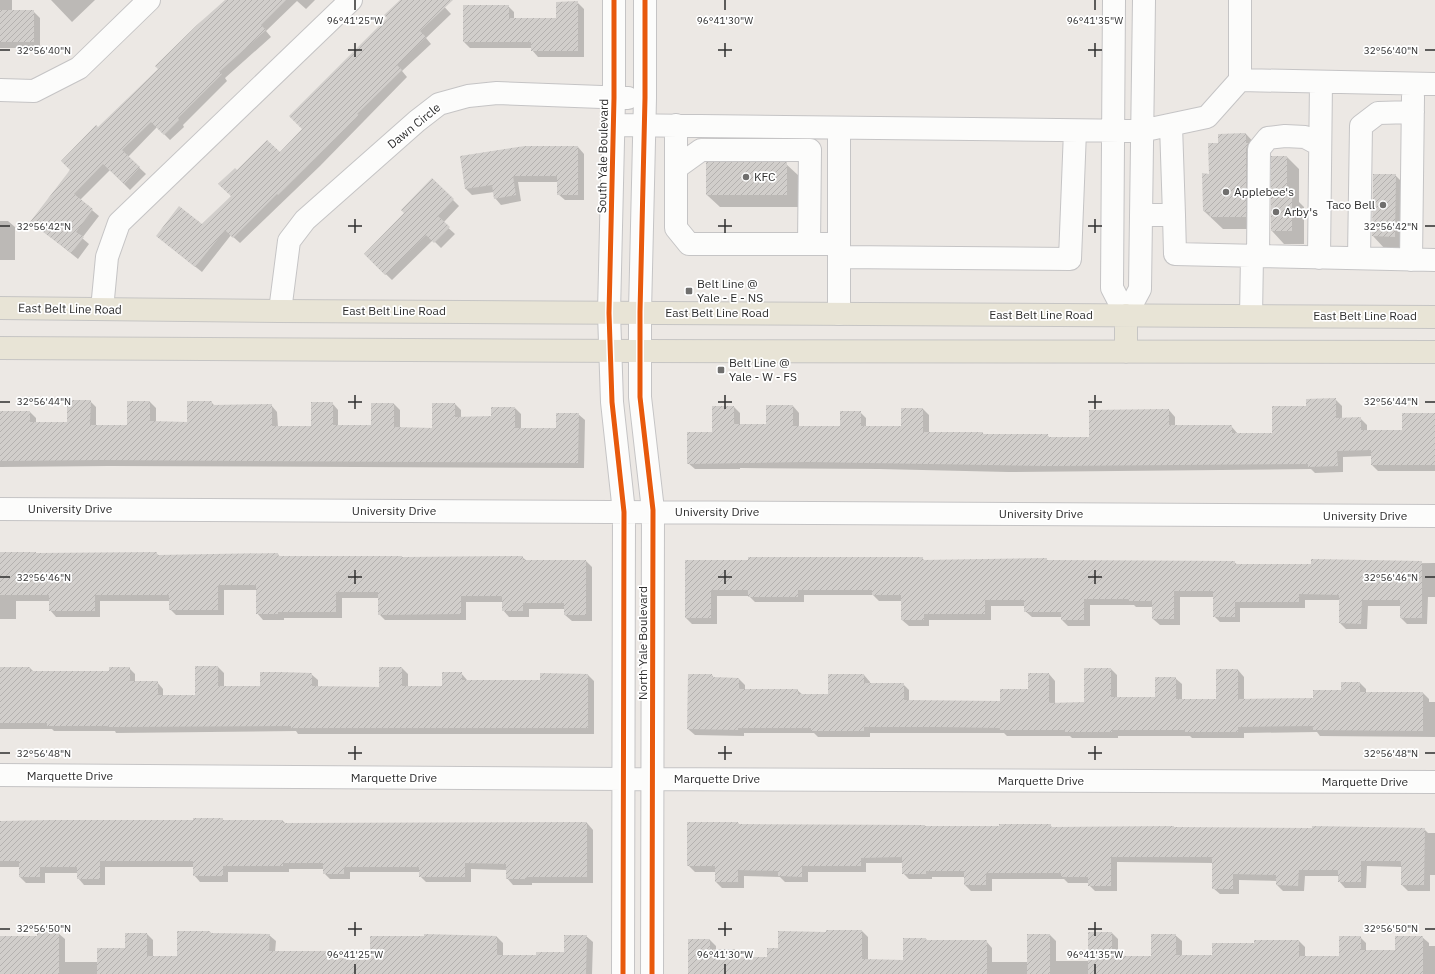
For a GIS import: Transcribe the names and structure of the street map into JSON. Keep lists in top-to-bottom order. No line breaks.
{"streets":{"main road":["East Belt Line Road"],"street":["Dawn Circle","South Yale Boulevard","University Drive","North Yale Boulevard","Marquette Drive"]},"crossings":[["Dawn Circle","South Yale Boulevard"],["Dawn Circle","East Belt Line Road"],["South Yale Boulevard","East Belt Line Road"],["South Yale Boulevard","North Yale Boulevard"],["East Belt Line Road","North Yale Boulevard"],["University Drive","North Yale Boulevard"],["North Yale Boulevard","Marquette Drive"]],"places":{"other":["KFC","Applebee's","Taco Bell","Arby's"],"transit":["Belt Line @ Yale - E - NS","Belt Line @ Yale - W - FS"]},"coordinates":["96°41'25\"W","96°41'30\"W","96°41'35\"W","32°56'40\"N","32°56'42\"N","32°56'44\"N","32°56'46\"N","32°56'48\"N","32°56'50\"N"]}
